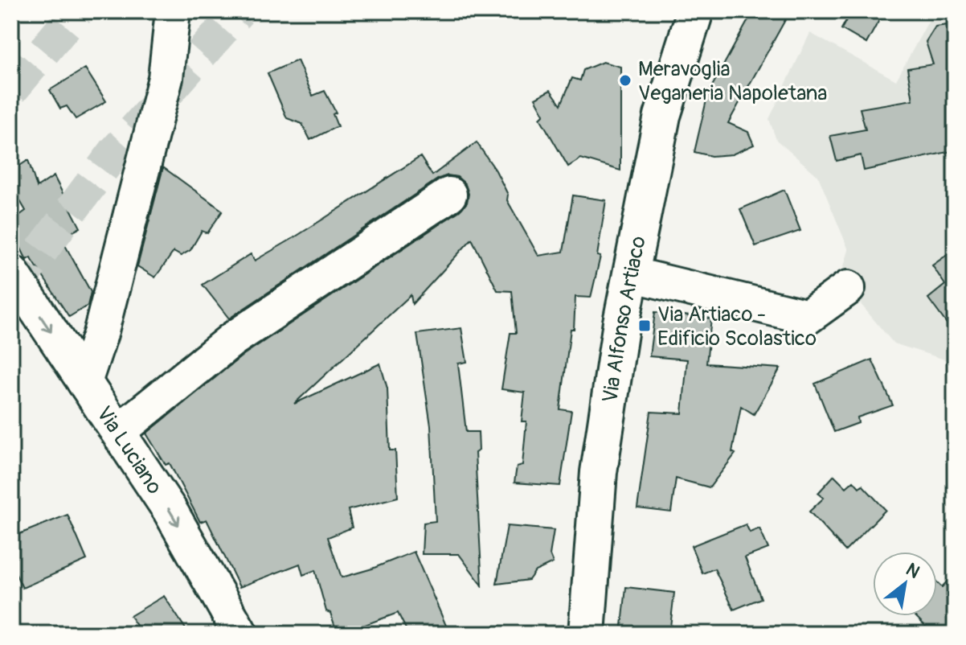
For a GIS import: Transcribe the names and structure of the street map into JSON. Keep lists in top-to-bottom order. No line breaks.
{"streets":{"main road":["Via Alfonso Artiaco"],"street":["Via Luciano"]},"one_way":["Via Luciano"],"places":{"other":["Meravoglia Veganeria Napoletana"],"transit":["Via Artiaco - Edificio Scolastico"]},"north":"top right"}
